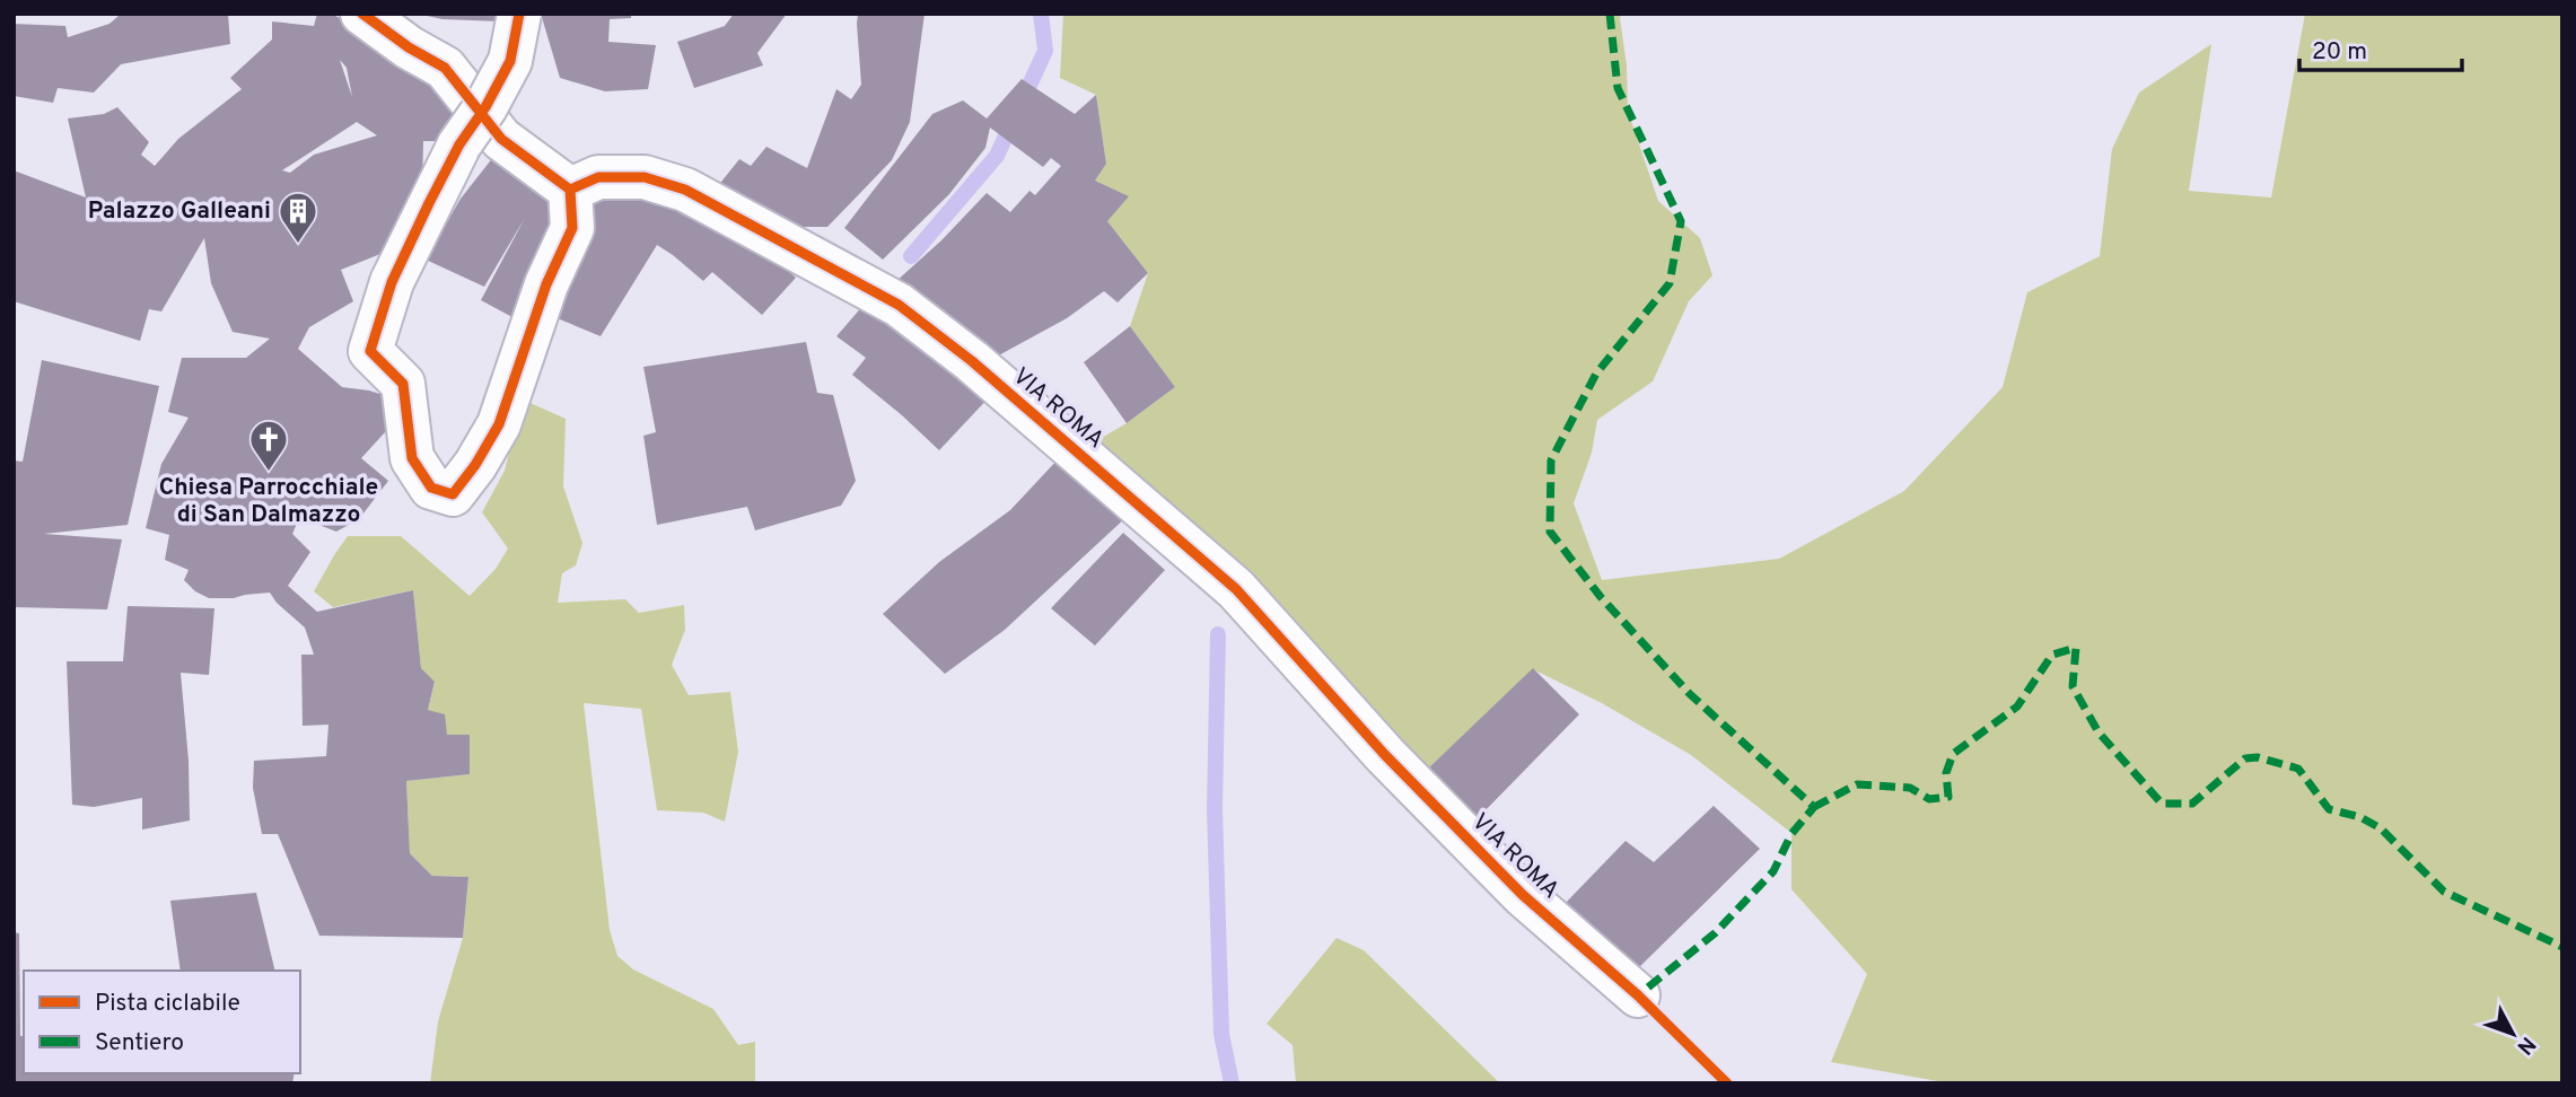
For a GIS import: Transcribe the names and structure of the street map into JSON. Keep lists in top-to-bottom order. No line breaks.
{"streets":{"street":["VIA ROMA"]},"places":{"building":["Palazzo Galleani"],"church":["Chiesa Parrocchiale di San Dalmazzo"]},"legend":["Pista ciclabile","Sentiero"],"scale_bar":"20 m","north":"bottom right"}
